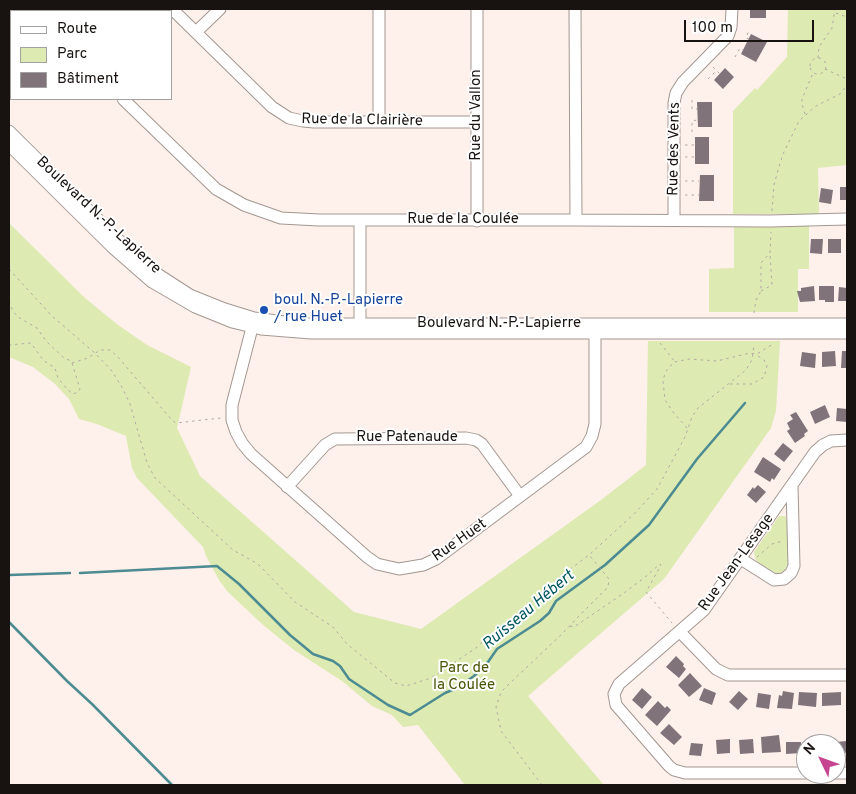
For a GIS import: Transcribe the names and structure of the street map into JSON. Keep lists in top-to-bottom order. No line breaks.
{"streets":{"street":["Rue du Vallon","Rue de la Clairière","Rue des Vents","Boulevard N.-P.-Lapierre","Rue de la Coulée","Rue Patenaude","Rue Huet","Rue Jean-Lesage"]},"crossings":[["Rue du Vallon","Rue de la Clairière"],["Rue du Vallon","Rue de la Coulée"],["Rue des Vents","Rue de la Coulée"],["Boulevard N.-P.-Lapierre","Rue Huet"],["Rue Patenaude","Rue Huet"]],"water":["Ruisseau Hébert"],"parks":["Parc de la Coulée"],"places":["boul. N.-P.-Lapierre / rue Huet"],"legend":["Route","Parc","Bâtiment"],"scale_bar":"100 m","north":"top left"}
